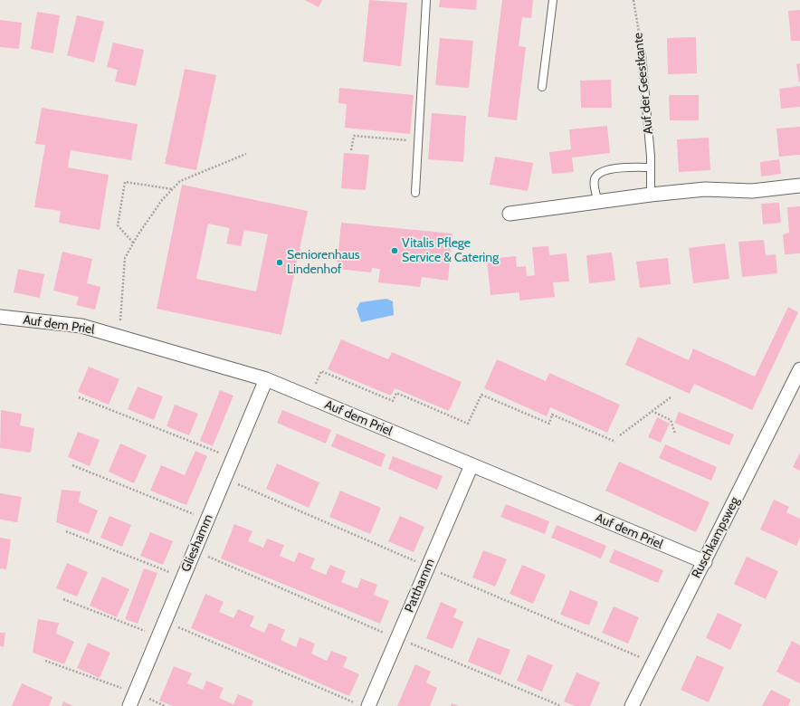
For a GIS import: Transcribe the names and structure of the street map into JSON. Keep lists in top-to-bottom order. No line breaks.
{"streets":{"street":["Auf dem Priel","Ruschkampsweg","Glieshamm","Patthamm"],"lane":["Auf der Geestkante"]},"crossings":[["Auf dem Priel","Ruschkampsweg"],["Auf dem Priel","Glieshamm"],["Auf dem Priel","Patthamm"]],"places":["Vitalis Pflege Service & Catering","Seniorenhaus Lindenhof"]}
